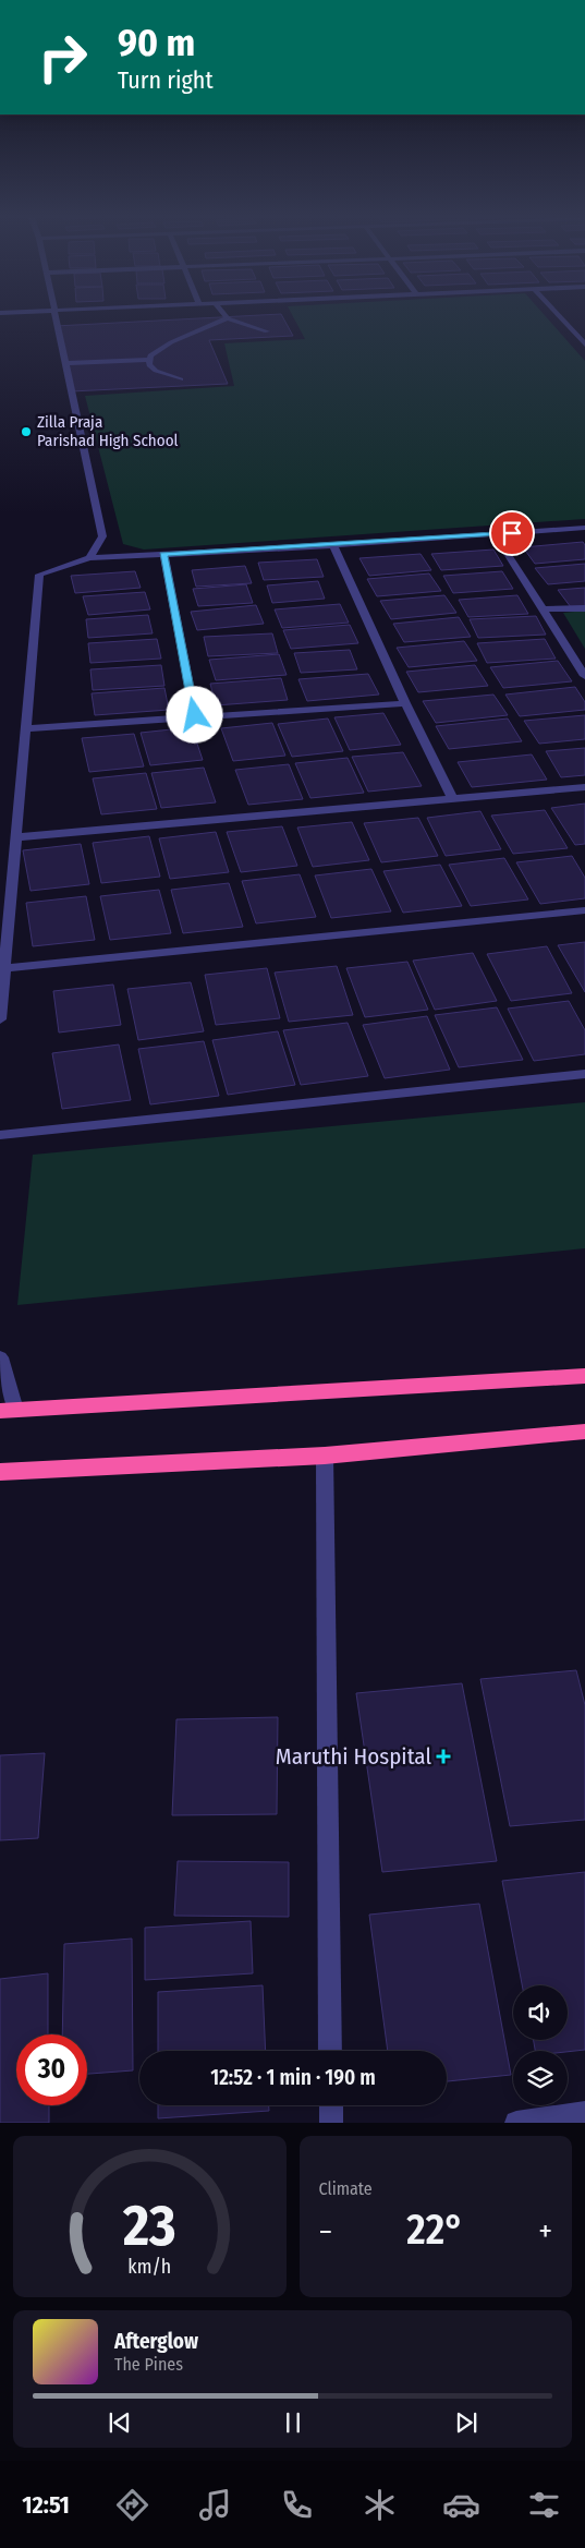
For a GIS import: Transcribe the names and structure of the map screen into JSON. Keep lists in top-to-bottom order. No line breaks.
{"places":{"other":["Zilla Praja Parishad High School"],"health":["Maruthi Hospital"]},"page":{"turn":["90 m","Turn right"],"limit":"30","trip":"12:52 · 1 min · 190 m","tile":"Climate","heat":["−","22°","+"],"song":["Afterglow","The Pines"],"tabs":"12:51","gauge":["23","km/h"]}}
